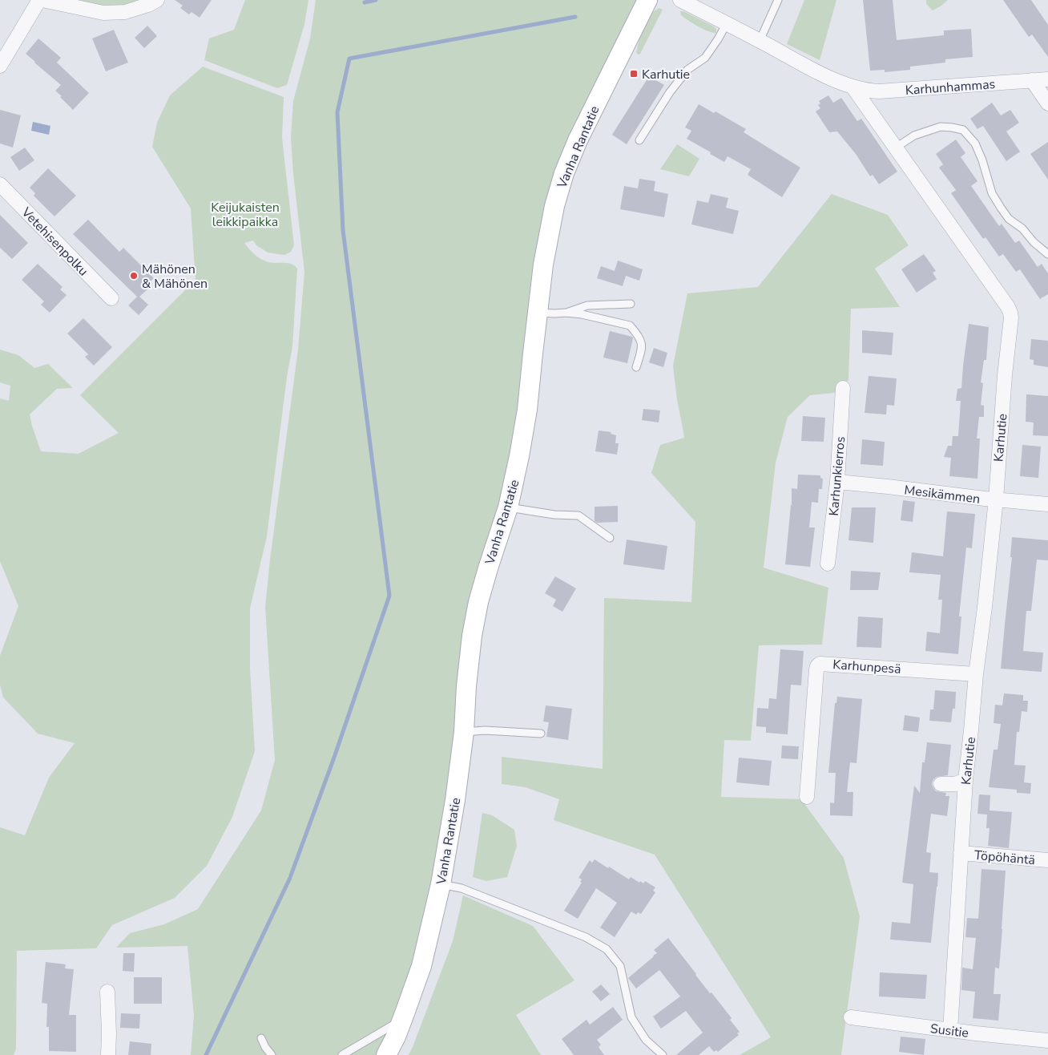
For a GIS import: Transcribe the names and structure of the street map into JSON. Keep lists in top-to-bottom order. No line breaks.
{"streets":{"main road":["Vanha Rantatie"],"street":["Karhunhammas","Vetehisenpolku","Karhutie","Karhunkierros","Mesikämmen","Karhunpesä","Töpöhäntä","Susitie"]},"crossings":[["Karhunhammas","Karhutie"],["Karhutie","Mesikämmen"],["Karhutie","Karhunpesä"],["Karhutie","Töpöhäntä"],["Karhutie","Susitie"],["Karhunkierros","Mesikämmen"]],"parks":["Keijukaisten leikkipaikka"],"places":{"transit":["Karhutie"],"other":["Mähönen & Mähönen"]}}
